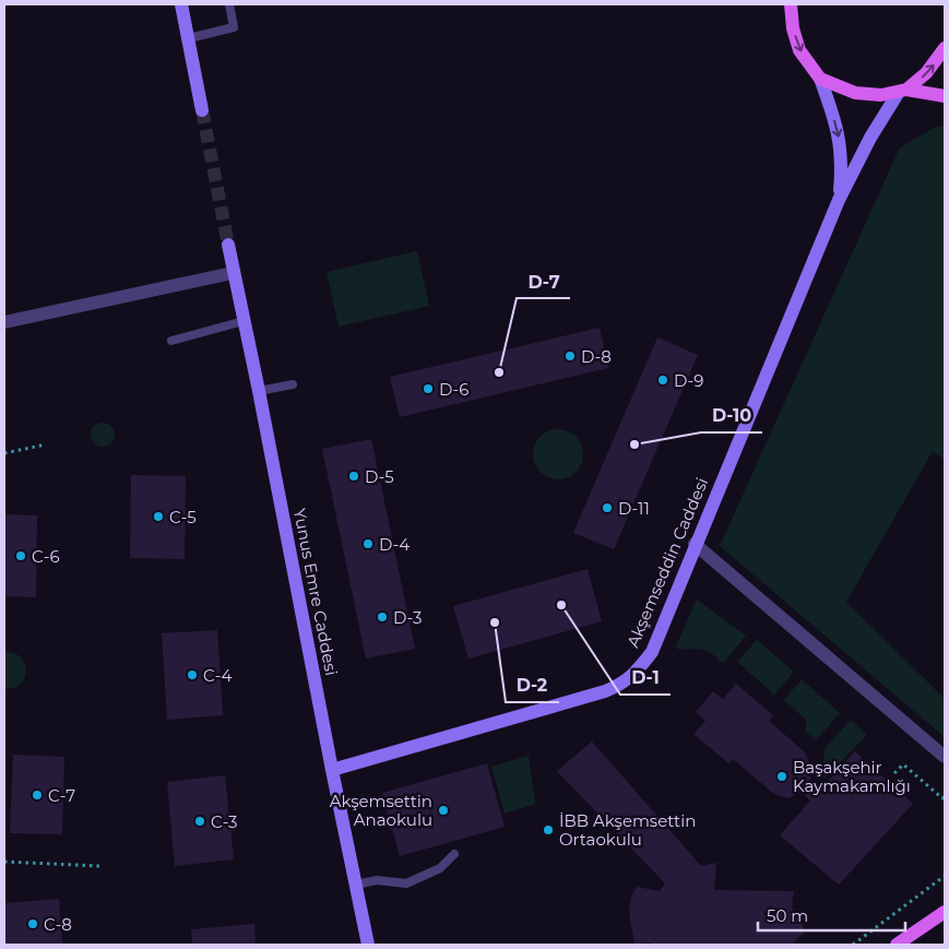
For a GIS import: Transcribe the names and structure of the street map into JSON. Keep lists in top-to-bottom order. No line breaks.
{"streets":{"street":["Akşemseddin Caddesi","Yunus Emre Caddesi"]},"crossings":[["Akşemseddin Caddesi","Yunus Emre Caddesi"]],"places":["D-8","D-7","D-9","D-6","D-10","D-5","D-11","C-5","D-4","C-6","D-1","D-3","D-2","C-4","Başakşehir Kaymakamlığı","C-7","Akşemsettin Anaokulu","C-3","İBB Akşemsettin Ortaokulu","C-8"],"scale_bar":"50 m"}
